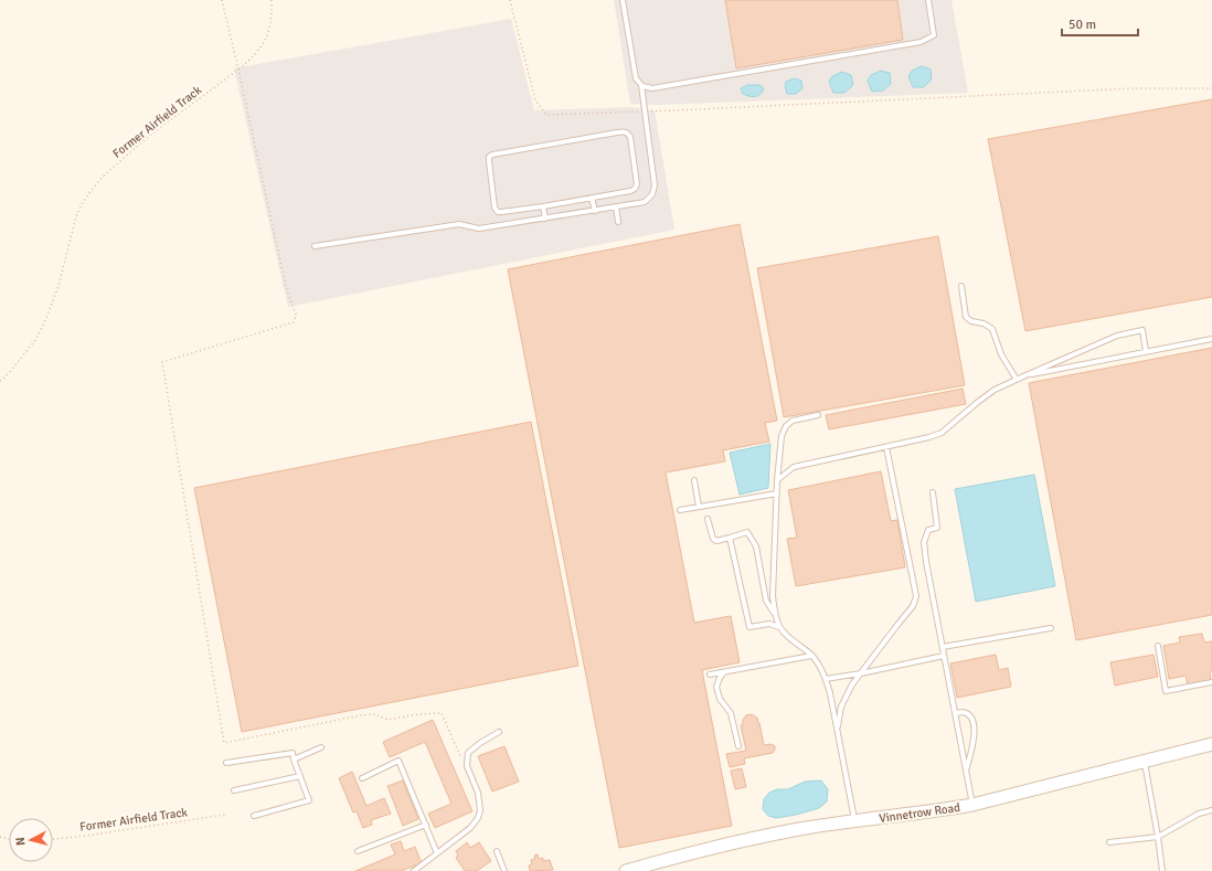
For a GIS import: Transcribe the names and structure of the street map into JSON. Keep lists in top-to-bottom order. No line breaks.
{"streets":{"street":["Vinnetrow Road"],"path":["Former Airfield Track"]},"scale_bar":"50 m","north":"left"}
